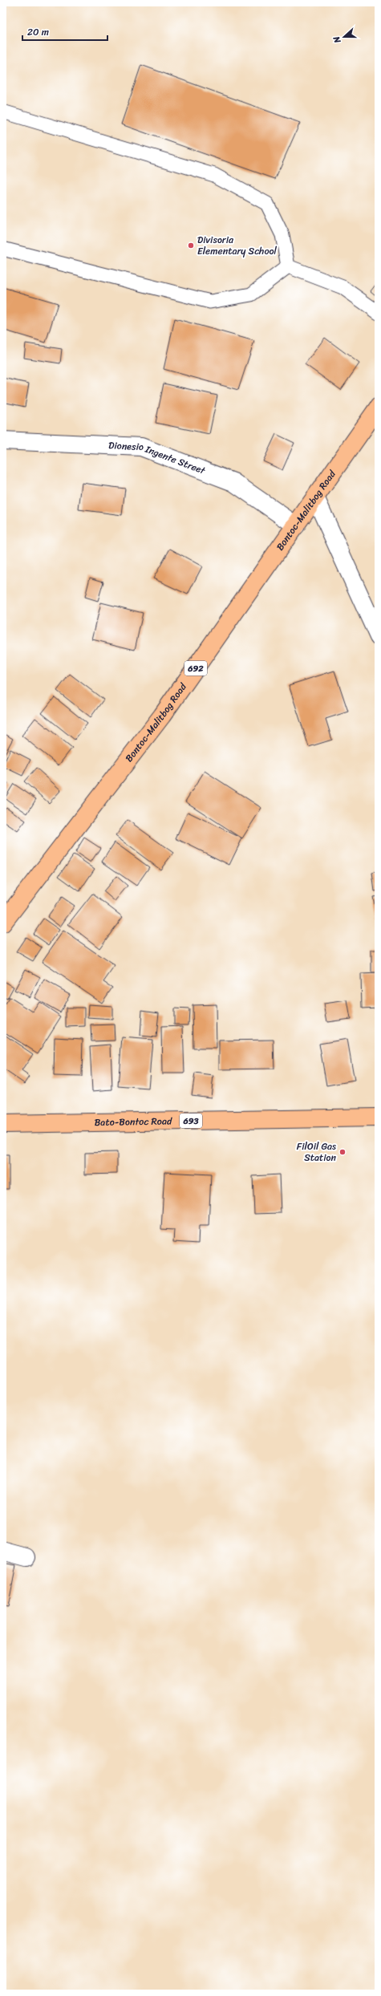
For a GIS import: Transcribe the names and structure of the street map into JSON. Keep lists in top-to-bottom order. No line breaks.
{"streets":{"main road":["Bontoc-Malitbog Road","692","693","Bato-Bontoc Road"],"street":["Dionesio Ingente Street"]},"crossings":[["Dionesio Ingente Street","Bontoc-Malitbog Road"]],"places":["Divisoria Elementary School","FilOil Gas Station"],"scale_bar":"20 m","north":"left"}
